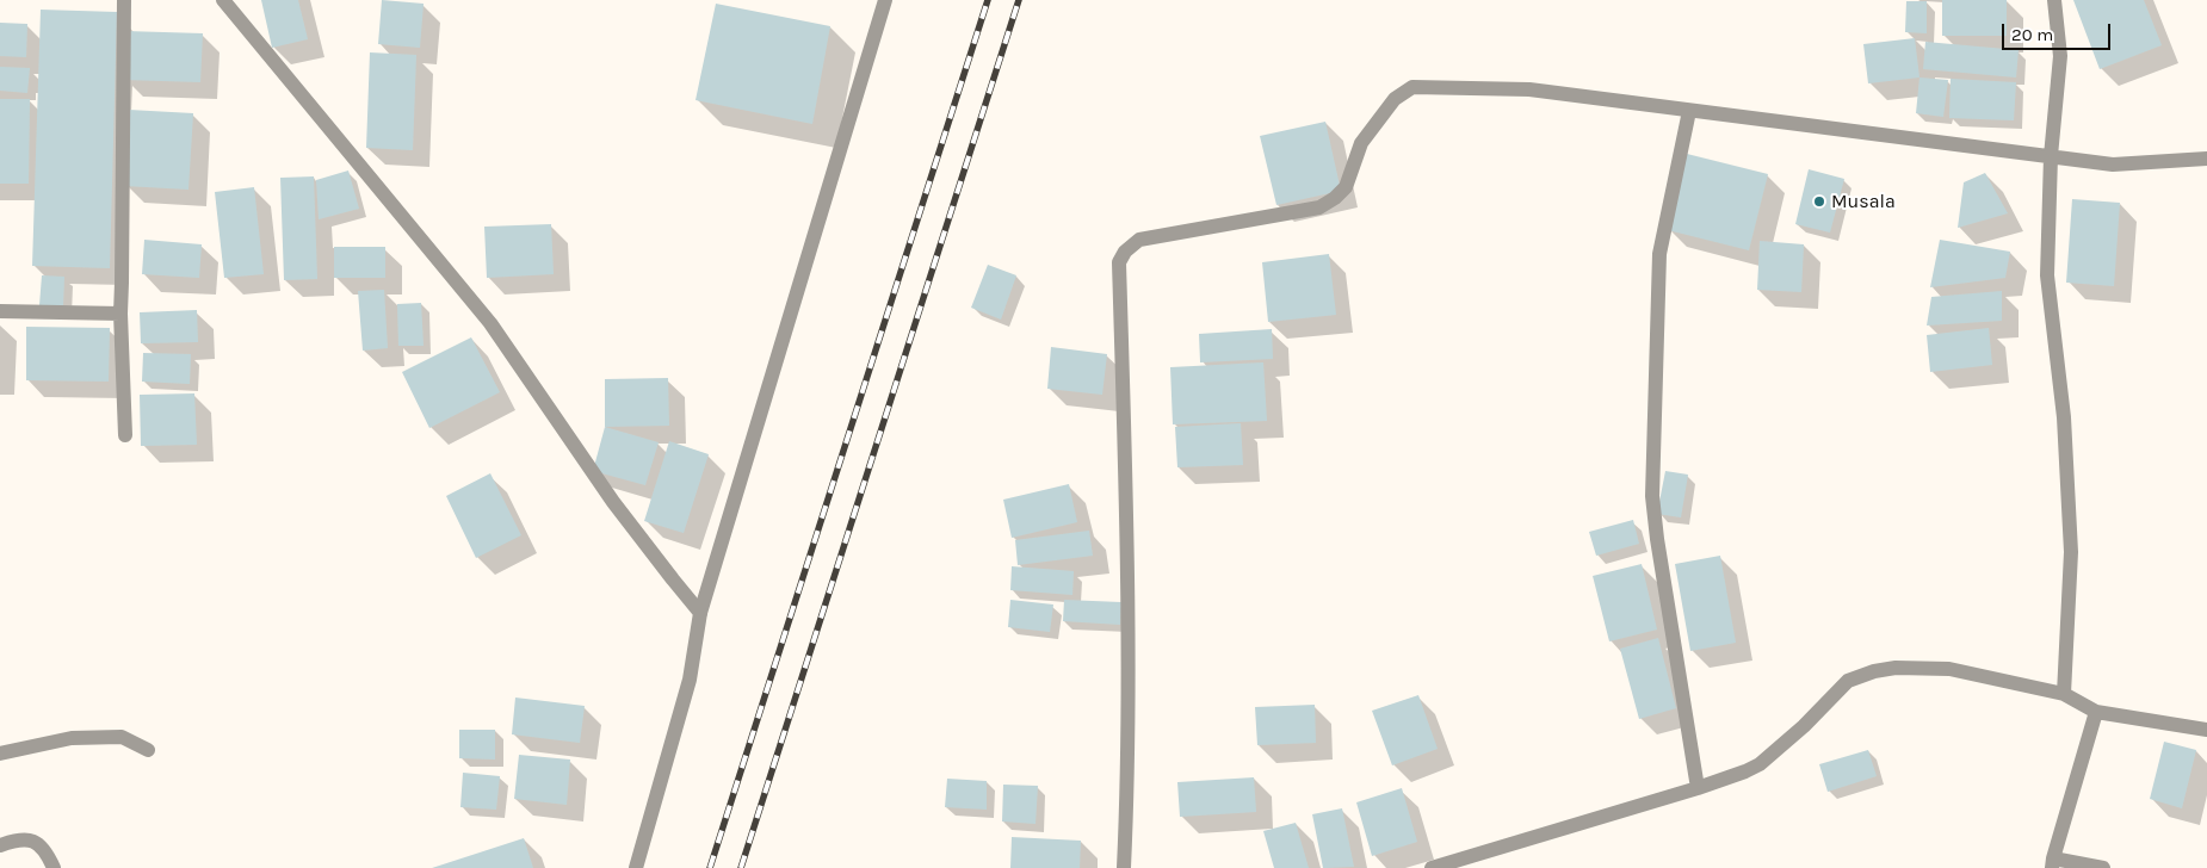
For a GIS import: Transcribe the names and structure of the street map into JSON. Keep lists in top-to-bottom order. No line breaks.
{"places":["Musala"],"scale_bar":"20 m"}
